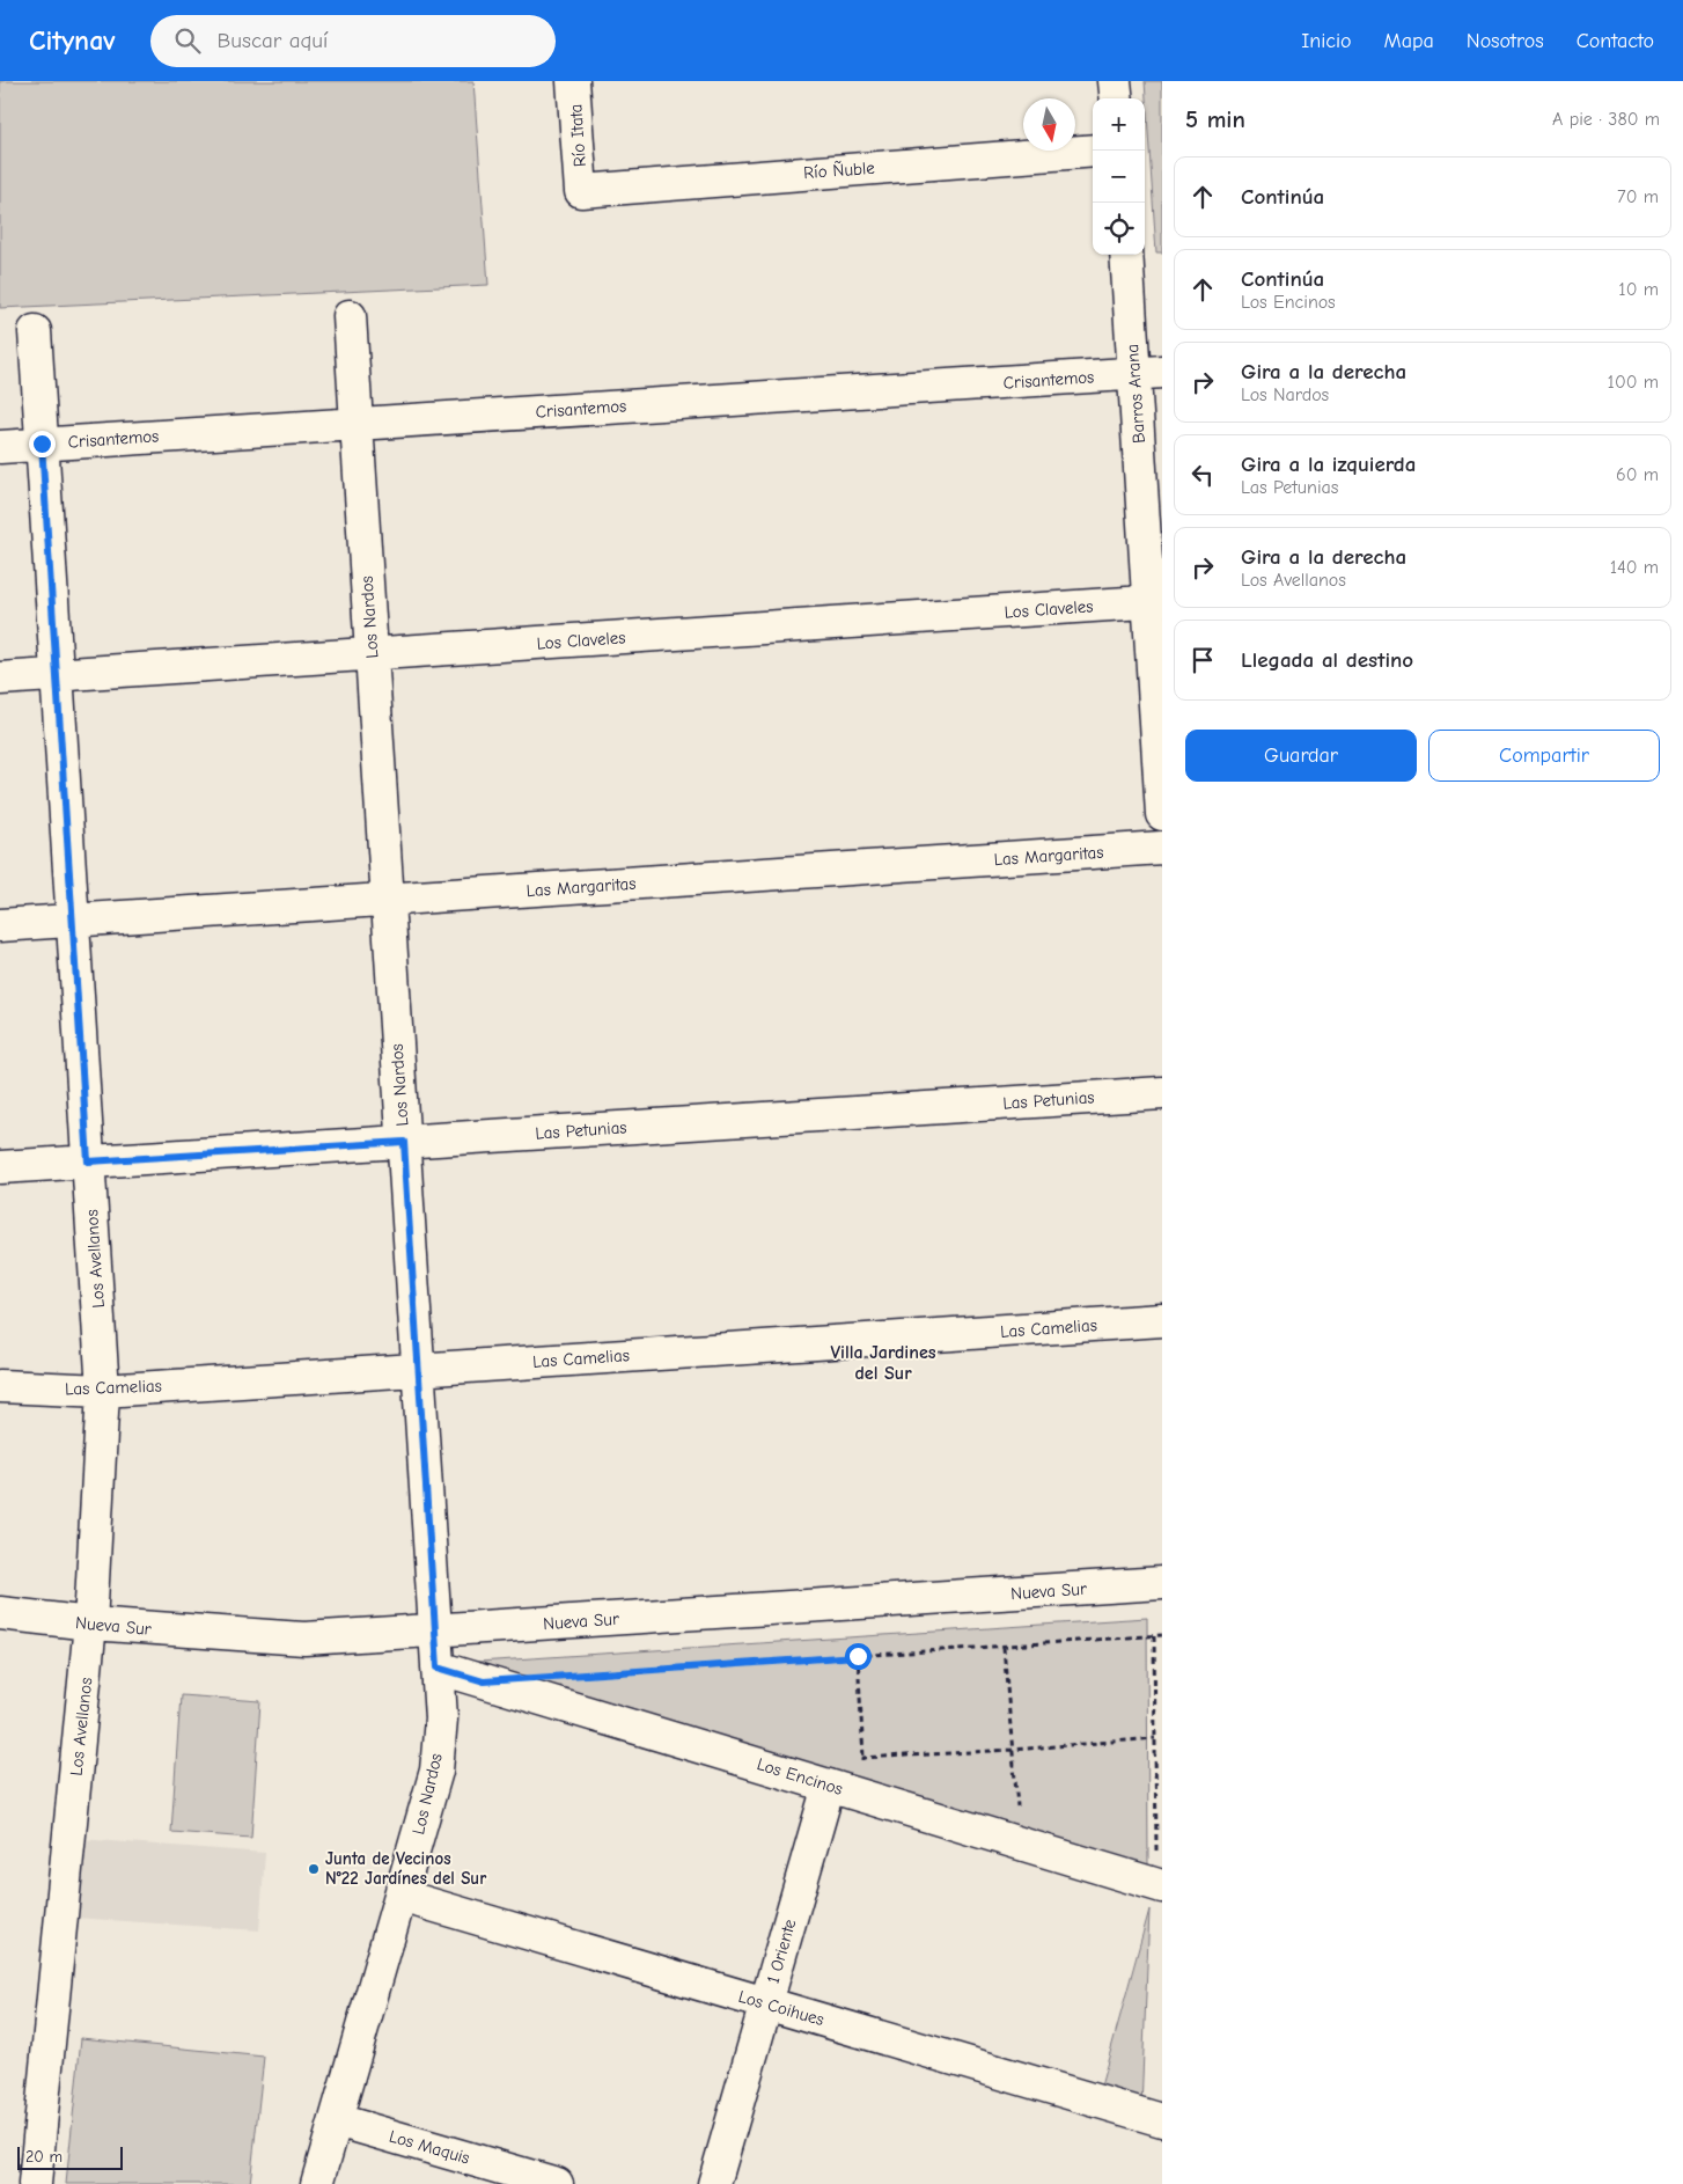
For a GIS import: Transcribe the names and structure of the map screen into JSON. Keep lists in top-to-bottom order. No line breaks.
{"streets":{"street":["Río Itata","Río Ñuble","Crisantemos","Barros Arana","Los Claveles","Los Nardos","Las Margaritas","Las Petunias","Los Avellanos","Las Camelias","Nueva Sur","Los Encinos","1 Oriente","Los Coihues","Los Maquis"]},"crossings":[["Río Itata","Río Ñuble"],["Crisantemos","Barros Arana"],["Crisantemos","Los Nardos"],["Crisantemos","Los Avellanos"],["Barros Arana","Los Claveles"],["Los Claveles","Los Nardos"],["Los Claveles","Los Avellanos"],["Los Nardos","Las Margaritas"],["Los Nardos","Las Petunias"],["Los Nardos","Las Camelias"],["Los Nardos","Nueva Sur"],["Los Nardos","Los Encinos"],["Los Nardos","Los Coihues"],["Los Nardos","Los Maquis"],["Las Margaritas","Los Avellanos"],["Las Petunias","Los Avellanos"],["Los Avellanos","Las Camelias"],["Los Avellanos","Nueva Sur"],["Los Encinos","1 Oriente"],["1 Oriente","Los Coihues"]],"districts":["Villa Jardines del Sur"],"places":["Junta de Vecinos N°22 Jardínes del Sur"],"scale_bar":"20 m","north":"bottom","page":{"header":"Citynav","search":"Buscar aquí","nav":["Inicio","Mapa","Nosotros","Contacto"],"heading":["5 min","A pie · 380 m"],"map_buttons":["+","−"],"list":[["Continúa","70 m"],["Continúa","Los Encinos","10 m"],["Gira a la derecha","Los Nardos","100 m"],["Gira a la izquierda","Las Petunias","60 m"],["Gira a la derecha","Los Avellanos","140 m"],"Llegada al destino"],"buttons":["Guardar","Compartir"],"scale":"20 m"}}
